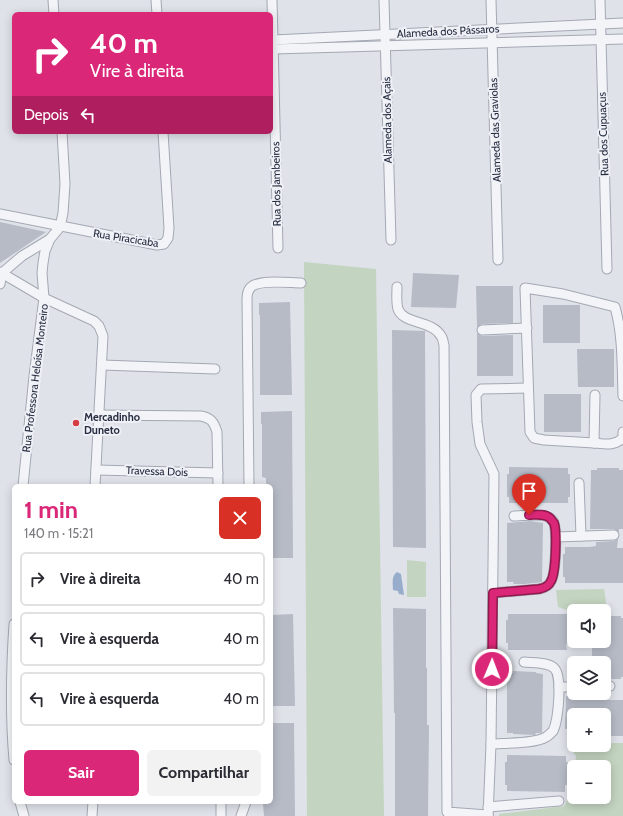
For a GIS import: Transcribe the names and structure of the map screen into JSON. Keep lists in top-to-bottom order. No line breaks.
{"streets":{"street":["Alameda dos Pássaros","Alameda dos Açais","Alameda das Graviolas","Rua dos Cupuaçus","Rua dos Jambeiros","Rua Piracicaba","Rua Professora Heloísa Monteiro","Travessa Dois"]},"crossings":[["Alameda dos Pássaros","Alameda dos Açais"],["Alameda dos Pássaros","Alameda das Graviolas"],["Alameda dos Pássaros","Rua dos Cupuaçus"],["Alameda dos Pássaros","Rua dos Jambeiros"],["Rua Piracicaba","Rua Professora Heloísa Monteiro"]],"places":["Mercadinho Duneto"],"page":{"turn":["40 m","Vire à direita"],"then":"Depois","heading":["1 min","140 m · 15:21"],"list":[{"name":"Vire à direita","value":"40 m"},{"name":"Vire à esquerda","value":"40 m"},{"name":"Vire à esquerda","value":"40 m"}],"map_buttons":["+","−"],"buttons":["Sair","Compartilhar"]}}
